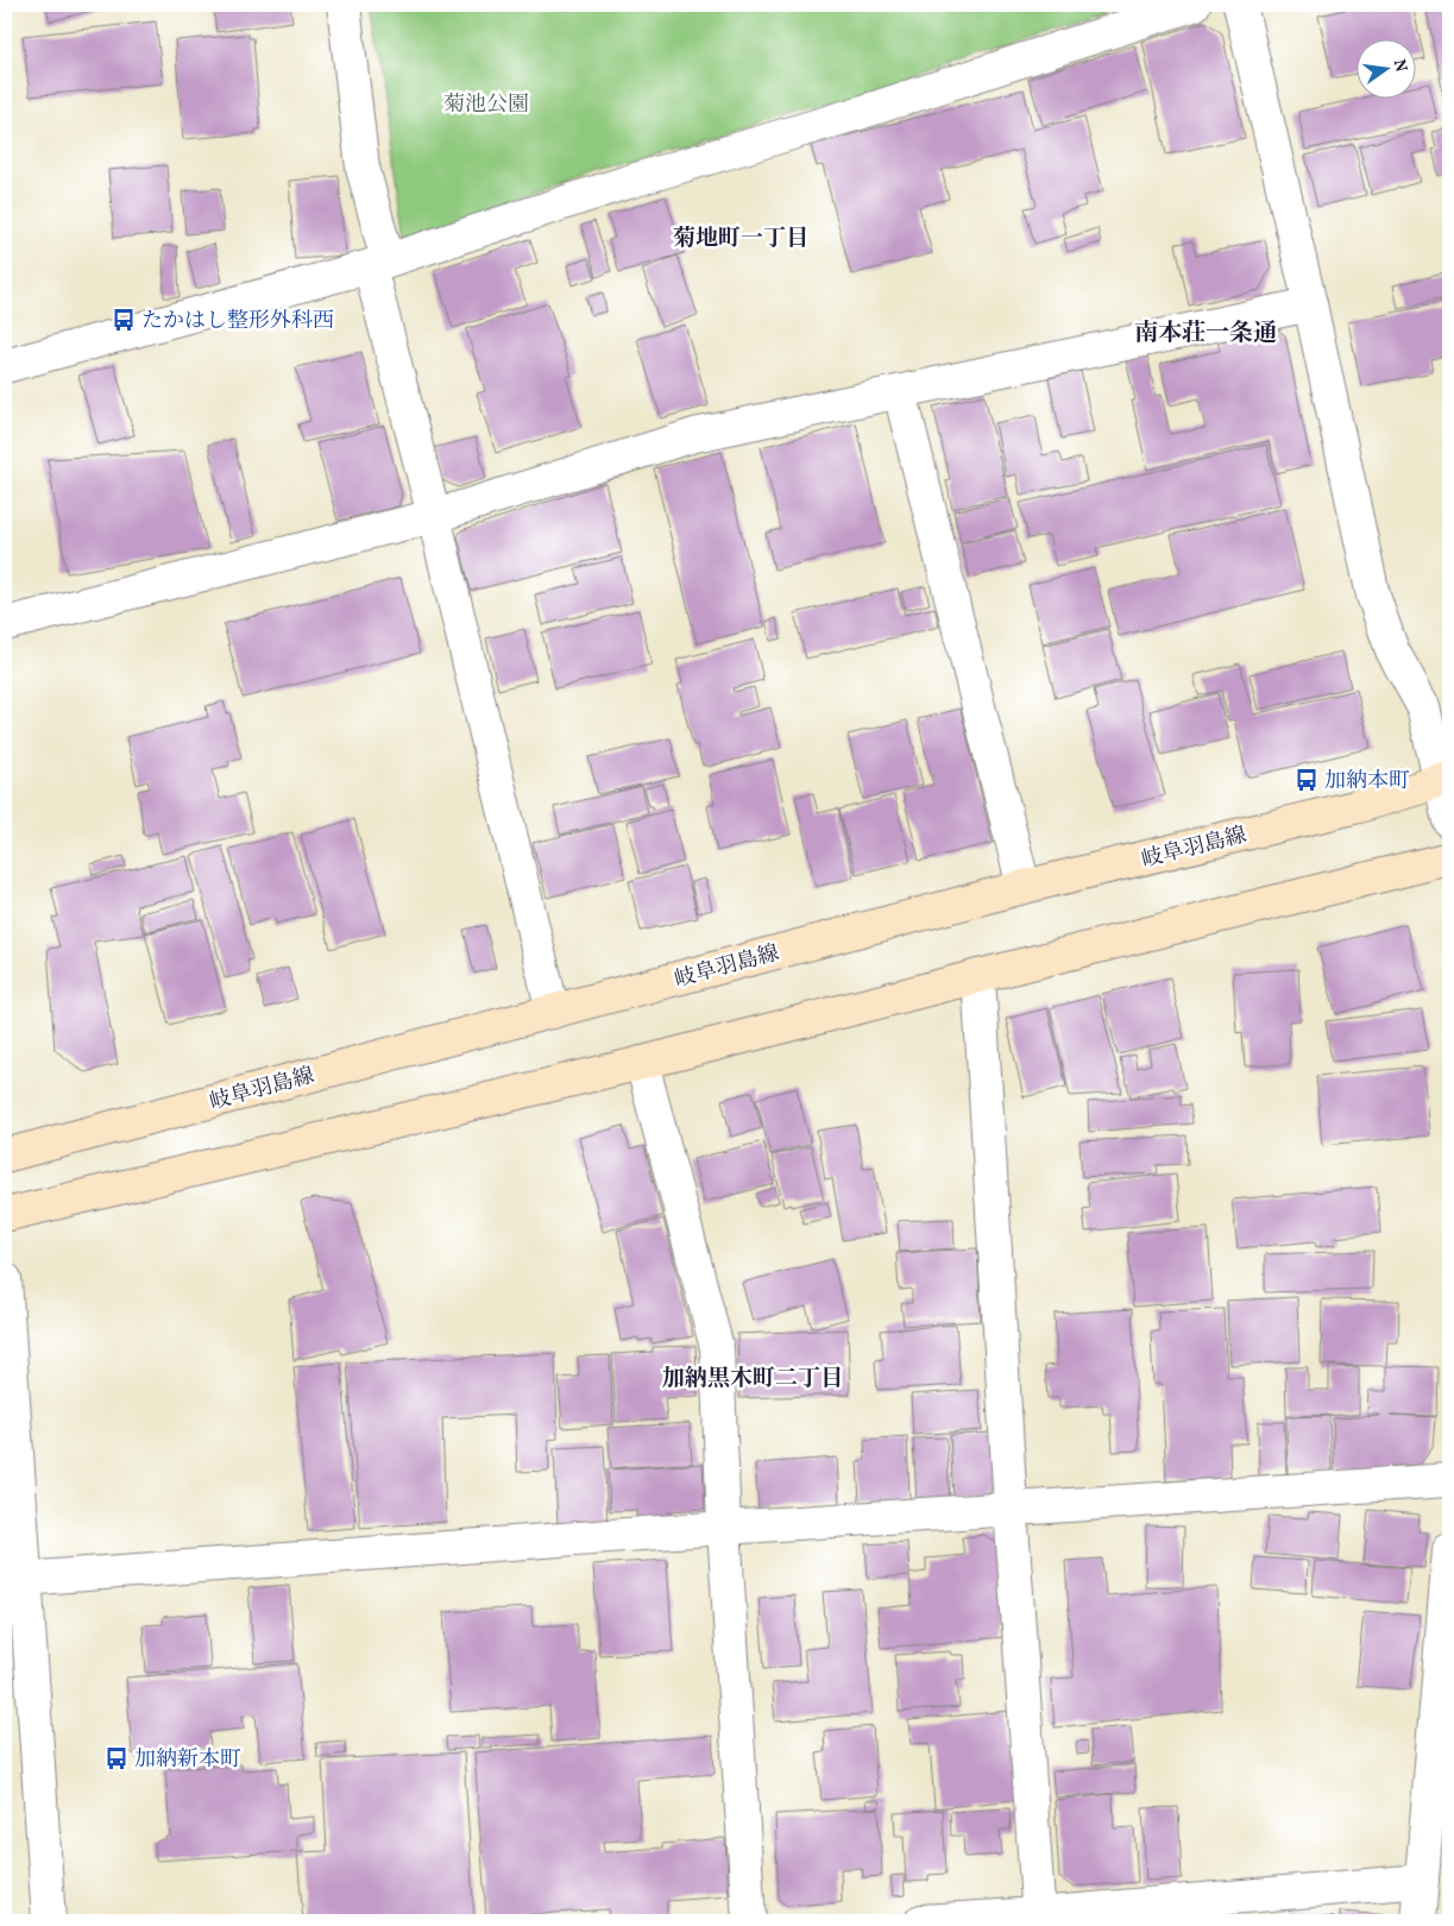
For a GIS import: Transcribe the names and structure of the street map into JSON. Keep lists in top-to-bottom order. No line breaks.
{"streets":{"main road":["岐阜羽島線"]},"districts":["菊地町一丁目","南本荘一条通","加納黒木町二丁目"],"parks":["菊池公園"],"places":{"bus stop":["たかはし整形外科西","加納本町","加納新本町"]},"north":"right"}
